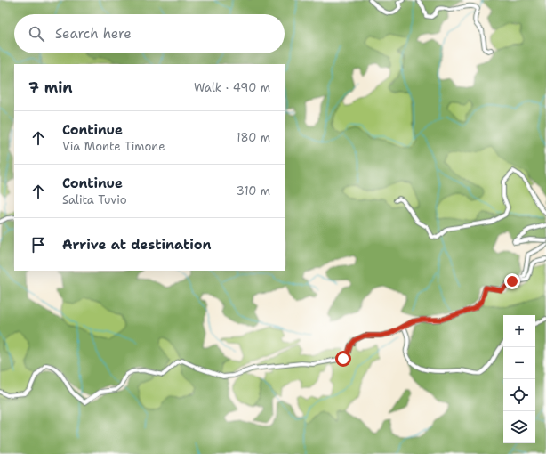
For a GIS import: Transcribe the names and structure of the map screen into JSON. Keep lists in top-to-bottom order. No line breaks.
{"page":{"search":"Search here","heading":["7 min","Walk · 490 m"],"list":[["Continue","Via Monte Timone","180 m"],["Continue","Salita Tuvio","310 m"],"Arrive at destination"],"map_buttons":["+","−"]}}
